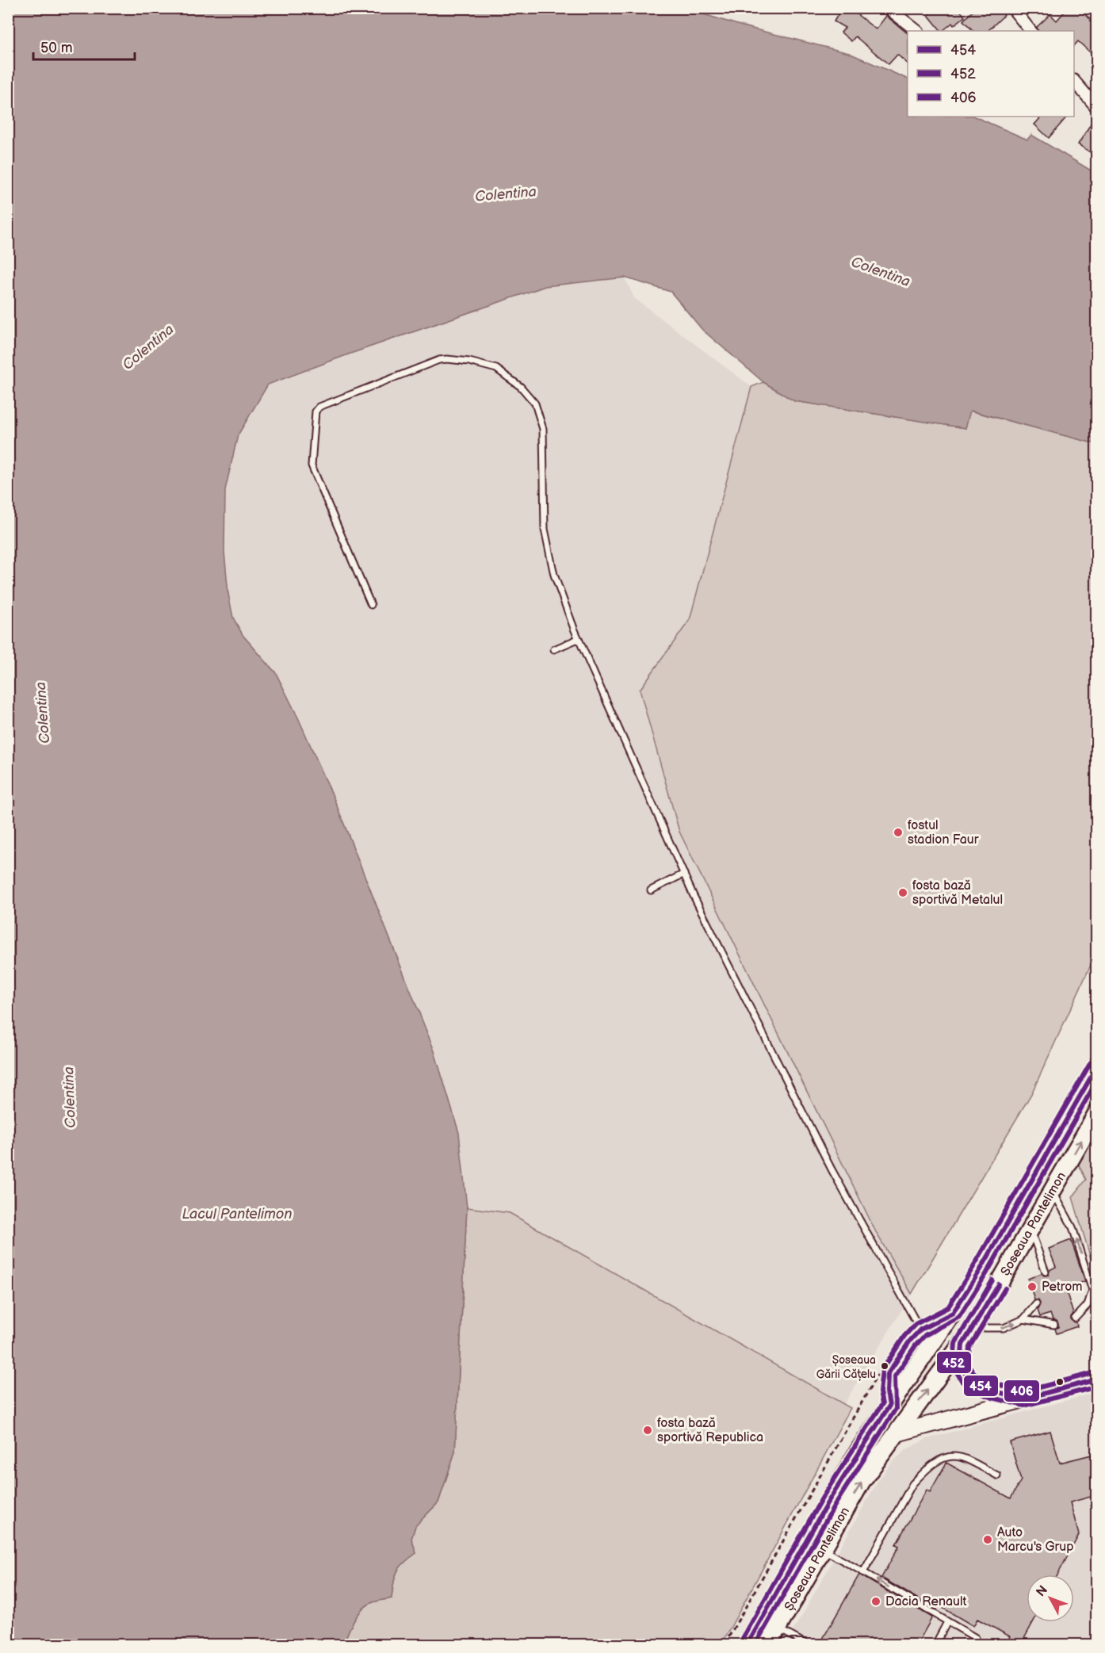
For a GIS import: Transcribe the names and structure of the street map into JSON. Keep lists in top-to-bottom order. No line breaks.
{"streets":{"main road":["Șoseaua Pantelimon"]},"water":["Colentina","Lacul Pantelimon"],"places":["fostul stadion Faur","fosta bază sportivă Metalul","Petrom","Șoseaua Gării Cățelu","fosta bază sportivă Republica","Auto Marcu's Grup","Dacia Renault"],"lines":["transit line 406","transit line 454","transit line 452"],"legend":["454","452","406"],"scale_bar":"50 m","north":"top left"}
